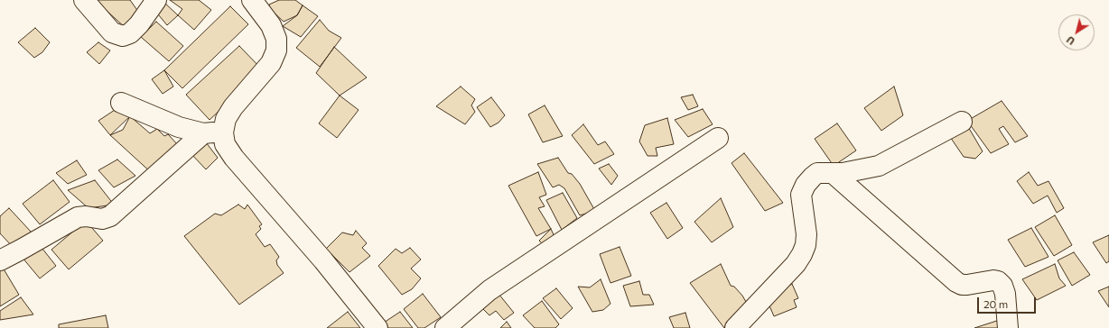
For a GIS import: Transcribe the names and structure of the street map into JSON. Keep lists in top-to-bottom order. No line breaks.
{"scale_bar":"20 m","north":"bottom left"}
